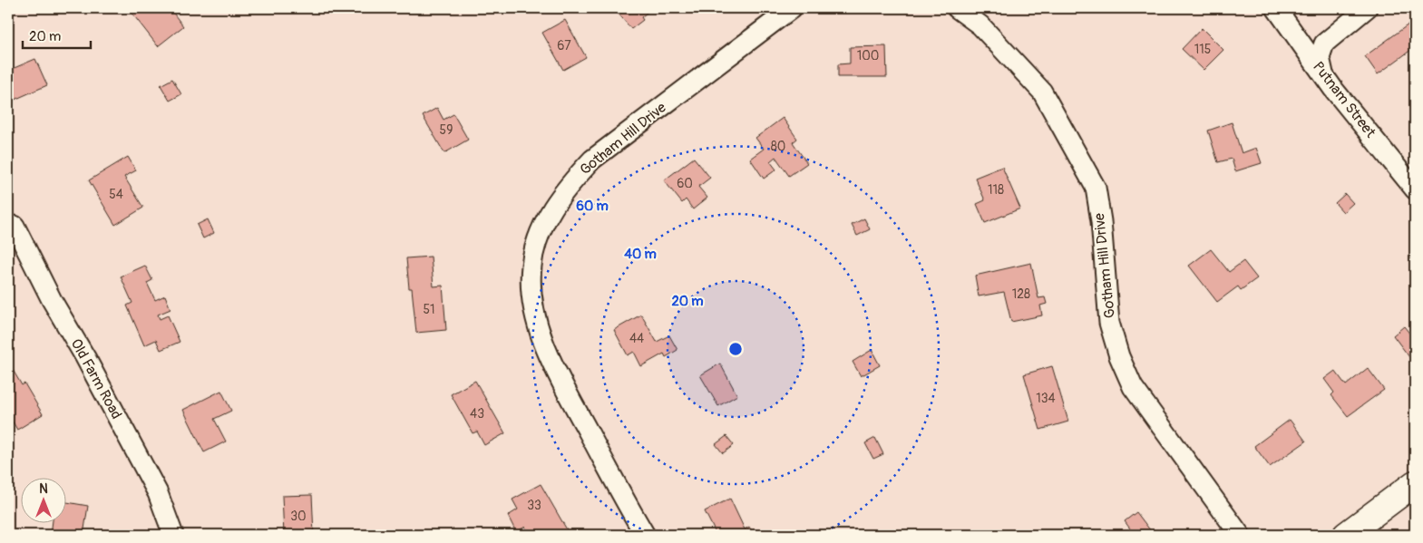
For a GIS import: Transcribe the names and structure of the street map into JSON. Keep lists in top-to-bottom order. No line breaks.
{"streets":{"street":["Putnam Street","Gotham Hill Drive","Old Farm Road"]},"house_numbers":["67","115","100","59","80","60","118","54","128","51","44","134","43","33","30"],"scale_bar":"20 m","north":"top","rings":["60 m","40 m","20 m"]}
